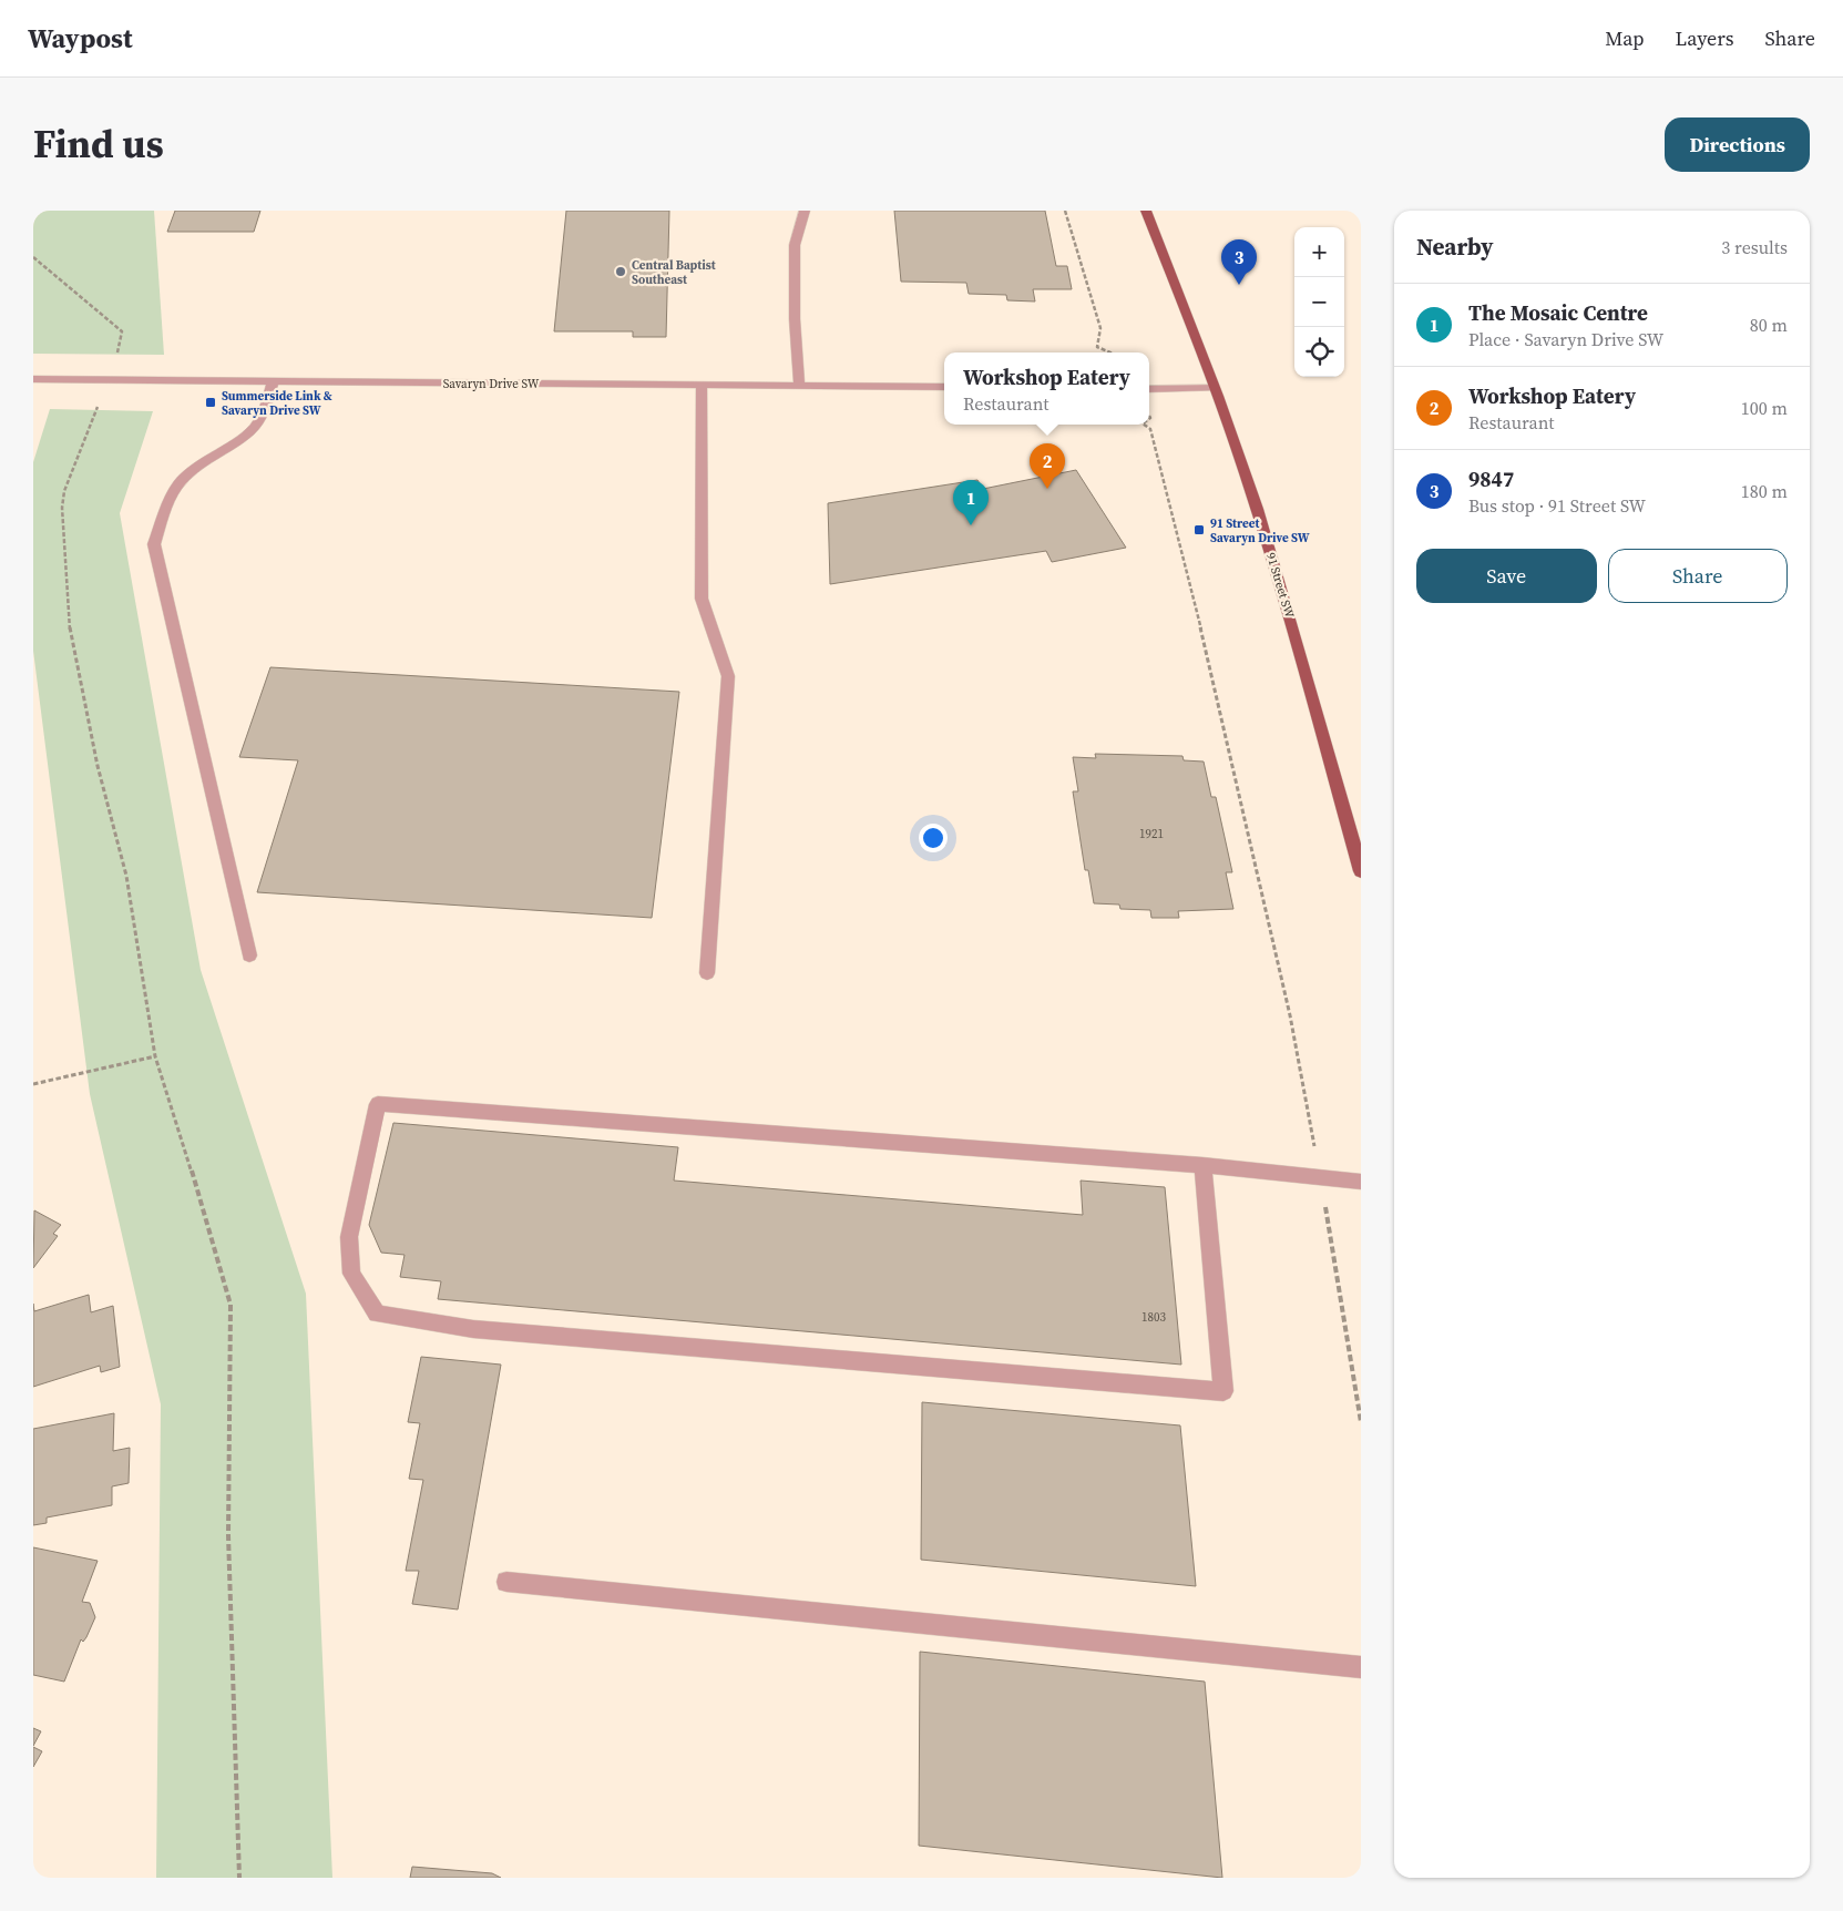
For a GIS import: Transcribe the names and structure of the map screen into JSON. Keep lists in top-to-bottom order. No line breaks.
{"streets":{"main road":["91 Street SW"],"street":["Savaryn Drive SW"]},"places":{"other":["Central Baptist Southeast"],"transit":["Summerside Link & Savaryn Drive SW","91 Street Savaryn Drive SW"]},"house_numbers":["1921","1803"],"page":{"header":"Waypost","nav":["Map","Layers","Share"],"title":"Find us","buttons":["Directions",["Save","Share"]],"heading":["Nearby","3 results"],"map_buttons":["+","−"],"pins":["3","2","1"],"list":[{"mark":"1","name":"The Mosaic Centre","note":"Place · Savaryn Drive SW","value":"80 m"},{"mark":"2","name":"Workshop Eatery","note":"Restaurant","value":"100 m"},{"mark":"3","name":"9847","note":"Bus stop · 91 Street SW","value":"180 m"}],"popup":["Workshop Eatery","Restaurant"]}}
